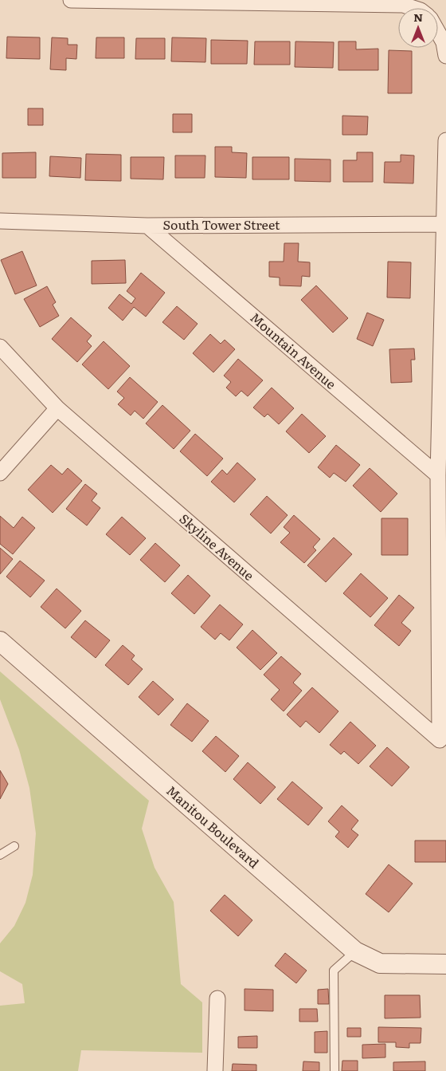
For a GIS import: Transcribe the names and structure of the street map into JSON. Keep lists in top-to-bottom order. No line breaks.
{"streets":{"street":["South Tower Street","Mountain Avenue","Skyline Avenue","Manitou Boulevard"]},"crossings":[["South Tower Street","Mountain Avenue"]],"north":"top"}
